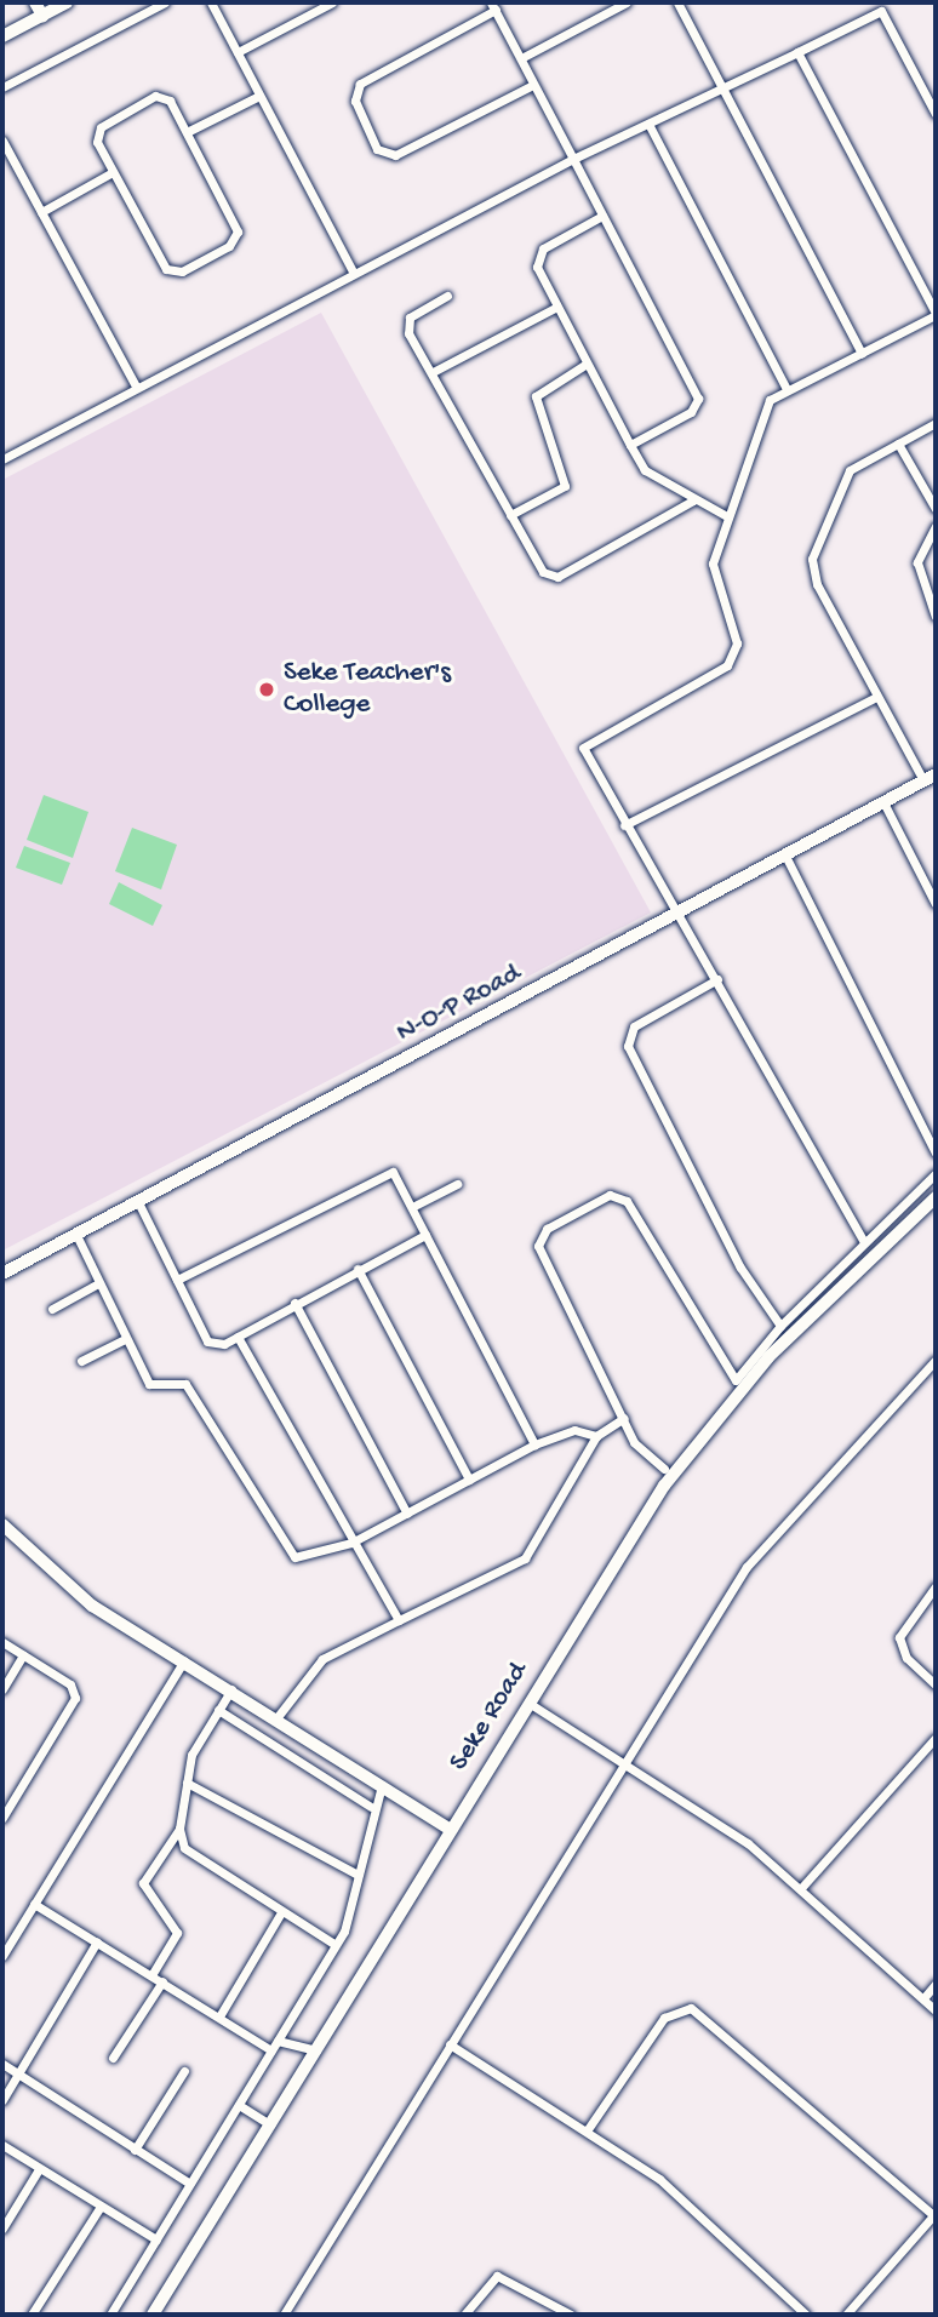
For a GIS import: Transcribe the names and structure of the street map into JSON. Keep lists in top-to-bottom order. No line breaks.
{"streets":{"main road":["Seke Road"],"street":["N-O-P Road"]},"places":["Seke Teacher's College"]}
